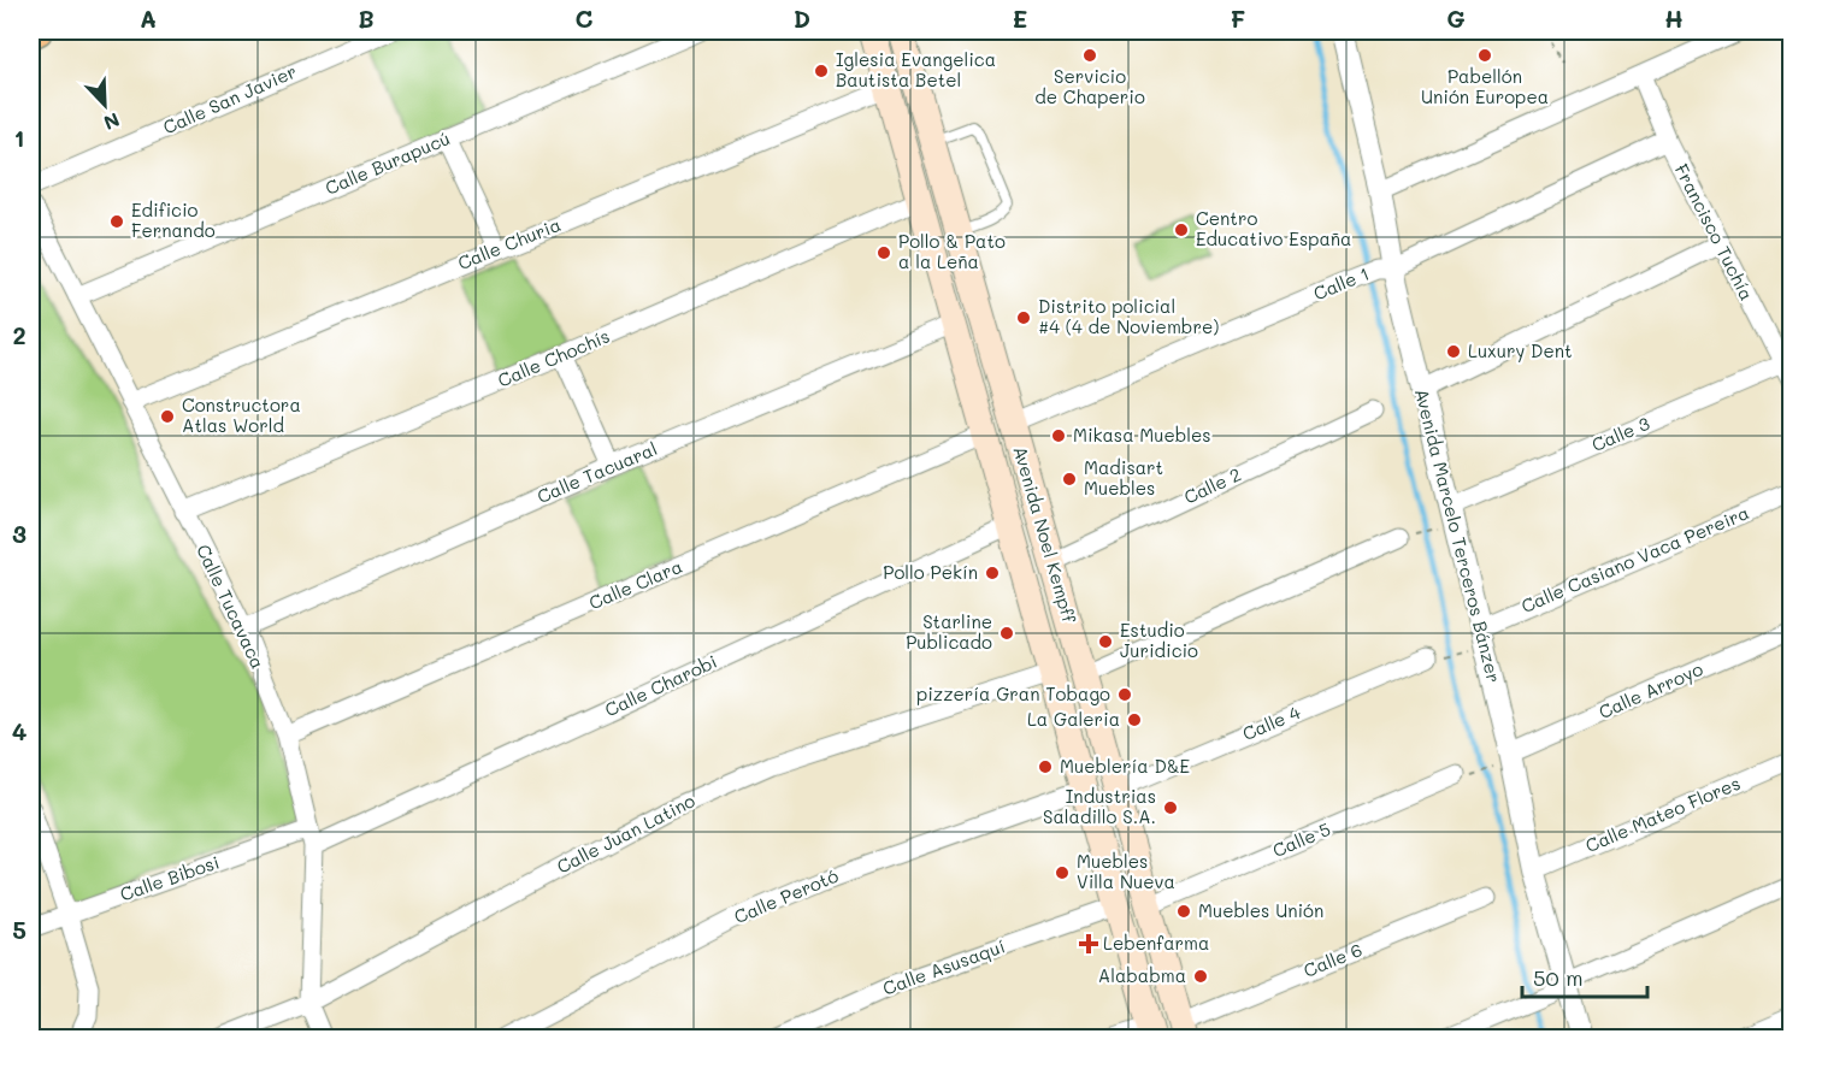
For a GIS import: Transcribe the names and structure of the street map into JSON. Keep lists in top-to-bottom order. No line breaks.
{"streets":{"main road":["Avenida Noel Kempff"],"street":["Calle San Javier","Calle Burapucú","Francisco Tuchía","Calle Churia","Calle 1","Calle Chochís","Calle 3","Calle Tacuaral","Calle 2","Avenida Marcelo Terceros Bánzer","Calle Casiano Vaca Pereira","Calle Clara","Calle Tucavaca","Calle Charobi","Calle Arroyo","Calle 4","Calle Mateo Flores","Calle Juan Latino","Calle 5","Calle Bibosi","Calle Perotó","Calle 6","Calle Asusaquí"]},"crossings":[["Calle Burapucú","Calle Tucavaca"],["Francisco Tuchía","Calle 1"],["Francisco Tuchía","Calle 3"],["Calle Churia","Avenida Noel Kempff"],["Calle Churia","Calle Tucavaca"],["Calle 1","Avenida Noel Kempff"],["Calle 1","Avenida Marcelo Terceros Bánzer"],["Calle Chochís","Avenida Noel Kempff"],["Calle Chochís","Calle Tucavaca"],["Calle 3","Avenida Marcelo Terceros Bánzer"],["Calle Tacuaral","Avenida Noel Kempff"],["Calle Tacuaral","Calle Tucavaca"],["Calle 2","Avenida Noel Kempff"],["Avenida Noel Kempff","Calle Clara"],["Avenida Noel Kempff","Calle Charobi"],["Avenida Noel Kempff","Calle 4"],["Avenida Noel Kempff","Calle Juan Latino"],["Avenida Noel Kempff","Calle 5"],["Avenida Noel Kempff","Calle Perotó"],["Avenida Noel Kempff","Calle 6"],["Avenida Noel Kempff","Calle Asusaquí"],["Avenida Marcelo Terceros Bánzer","Calle Casiano Vaca Pereira"],["Avenida Marcelo Terceros Bánzer","Calle Arroyo"],["Avenida Marcelo Terceros Bánzer","Calle Mateo Flores"],["Calle Clara","Calle Tucavaca"],["Calle Tucavaca","Calle Charobi"],["Calle Tucavaca","Calle Juan Latino"],["Calle Tucavaca","Calle Bibosi"],["Calle Charobi","Calle Bibosi"]],"places":{"other":["Servicio de Chaperio","Pabellón Unión Europea","Iglesia Evangelica Bautista Betel","Edificio Fernando","Centro Educativo España","Pollo & Pato a la Leña","Distrito policial #4 (4 de Noviembre)","Luxury Dent","Constructora Atlas World","Mikasa Muebles","Madisart Muebles","Pollo Pekín","Starline Publicado","Estudio Juridicio","pizzería Gran Tobago","La Galeria","Mueblería D&E","Industrias Saladillo S.A.","Muebles Villa Nueva","Muebles Unión","Alababma"],"health":["Lebenfarma"]},"scale_bar":"50 m","north":"bottom right","grid":{"columns":["A","B","C","D","E","F","G","H"],"rows":["1","2","3","4","5"]}}
